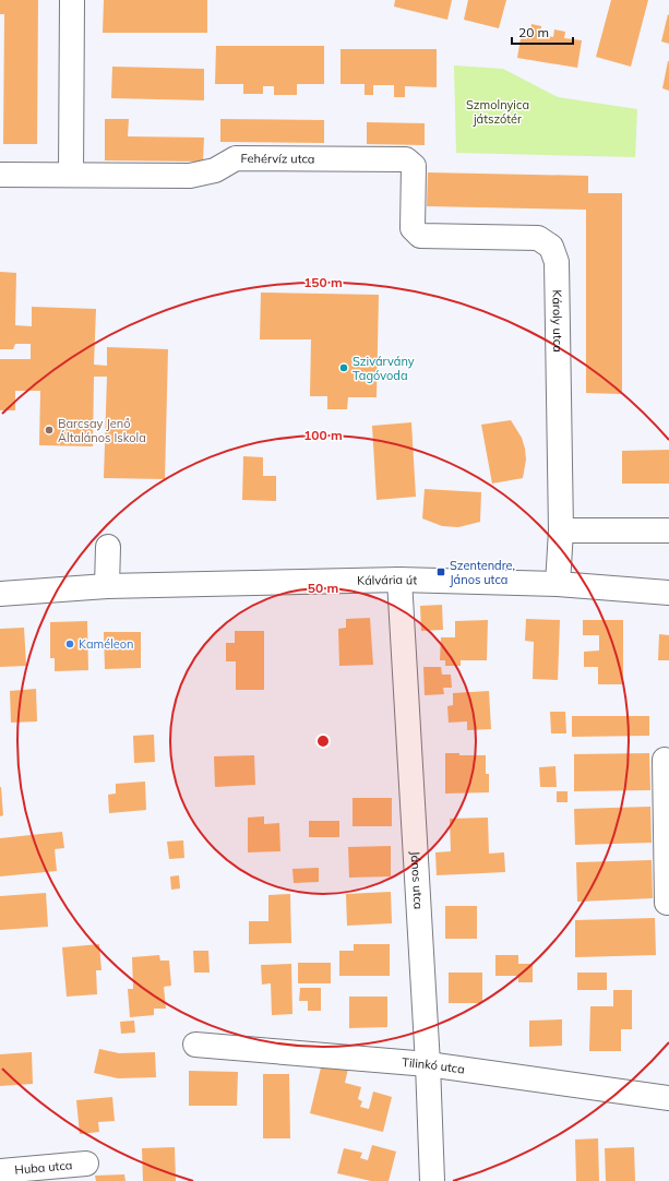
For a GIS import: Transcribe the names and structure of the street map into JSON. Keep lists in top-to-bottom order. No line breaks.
{"streets":{"street":["Fehérvíz utca","Károly utca","Kálvária út","János utca","Tilinkó utca","Huba utca"]},"crossings":[["Fehérvíz utca","Károly utca"],["Károly utca","Kálvária út"],["Kálvária út","János utca"],["János utca","Tilinkó utca"]],"parks":["Szmolnyica játszótér"],"places":{"other":["Szivárvány Tagóvoda","Barcsay Jenő Általános Iskola","Kaméleon"],"transit":["Szentendre, János utca"]},"scale_bar":"20 m","rings":["150 m","100 m","50 m"]}
